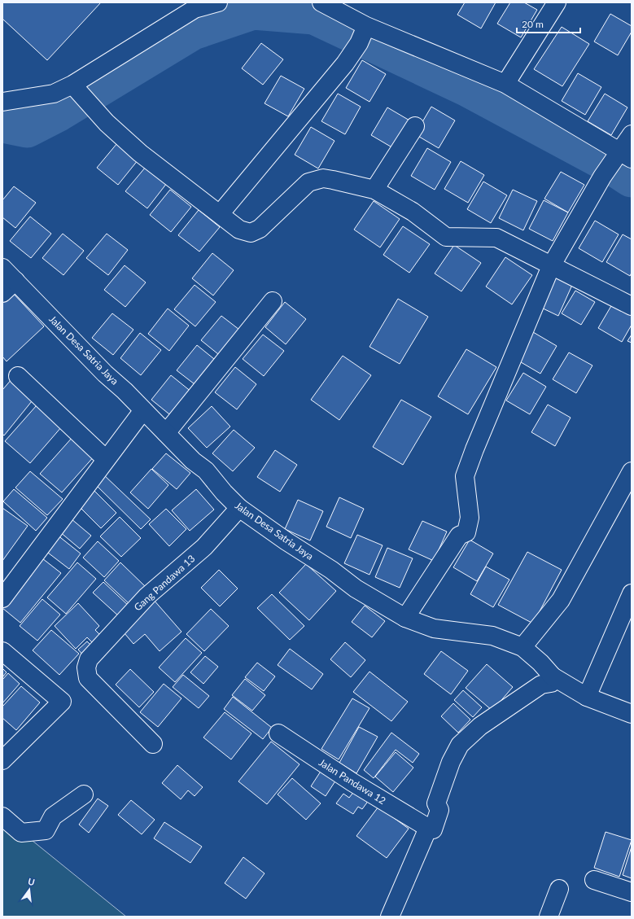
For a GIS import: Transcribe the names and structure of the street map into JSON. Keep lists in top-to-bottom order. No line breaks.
{"streets":{"street":["Jalan Desa Satria Jaya","Gang Pandawa 13","Jalan Pandawa 12"]},"crossings":[["Jalan Desa Satria Jaya","Gang Pandawa 13"]],"scale_bar":"20 m","north":"top"}
